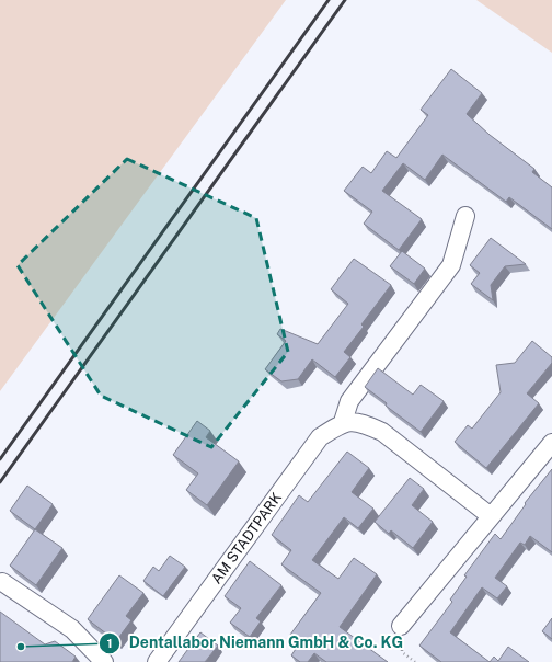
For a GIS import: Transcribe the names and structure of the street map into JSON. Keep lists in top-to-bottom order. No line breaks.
{"streets":{"street":["AM STADTPARK"]},"places":["Dentallabor Niemann GmbH & Co. KG"]}
